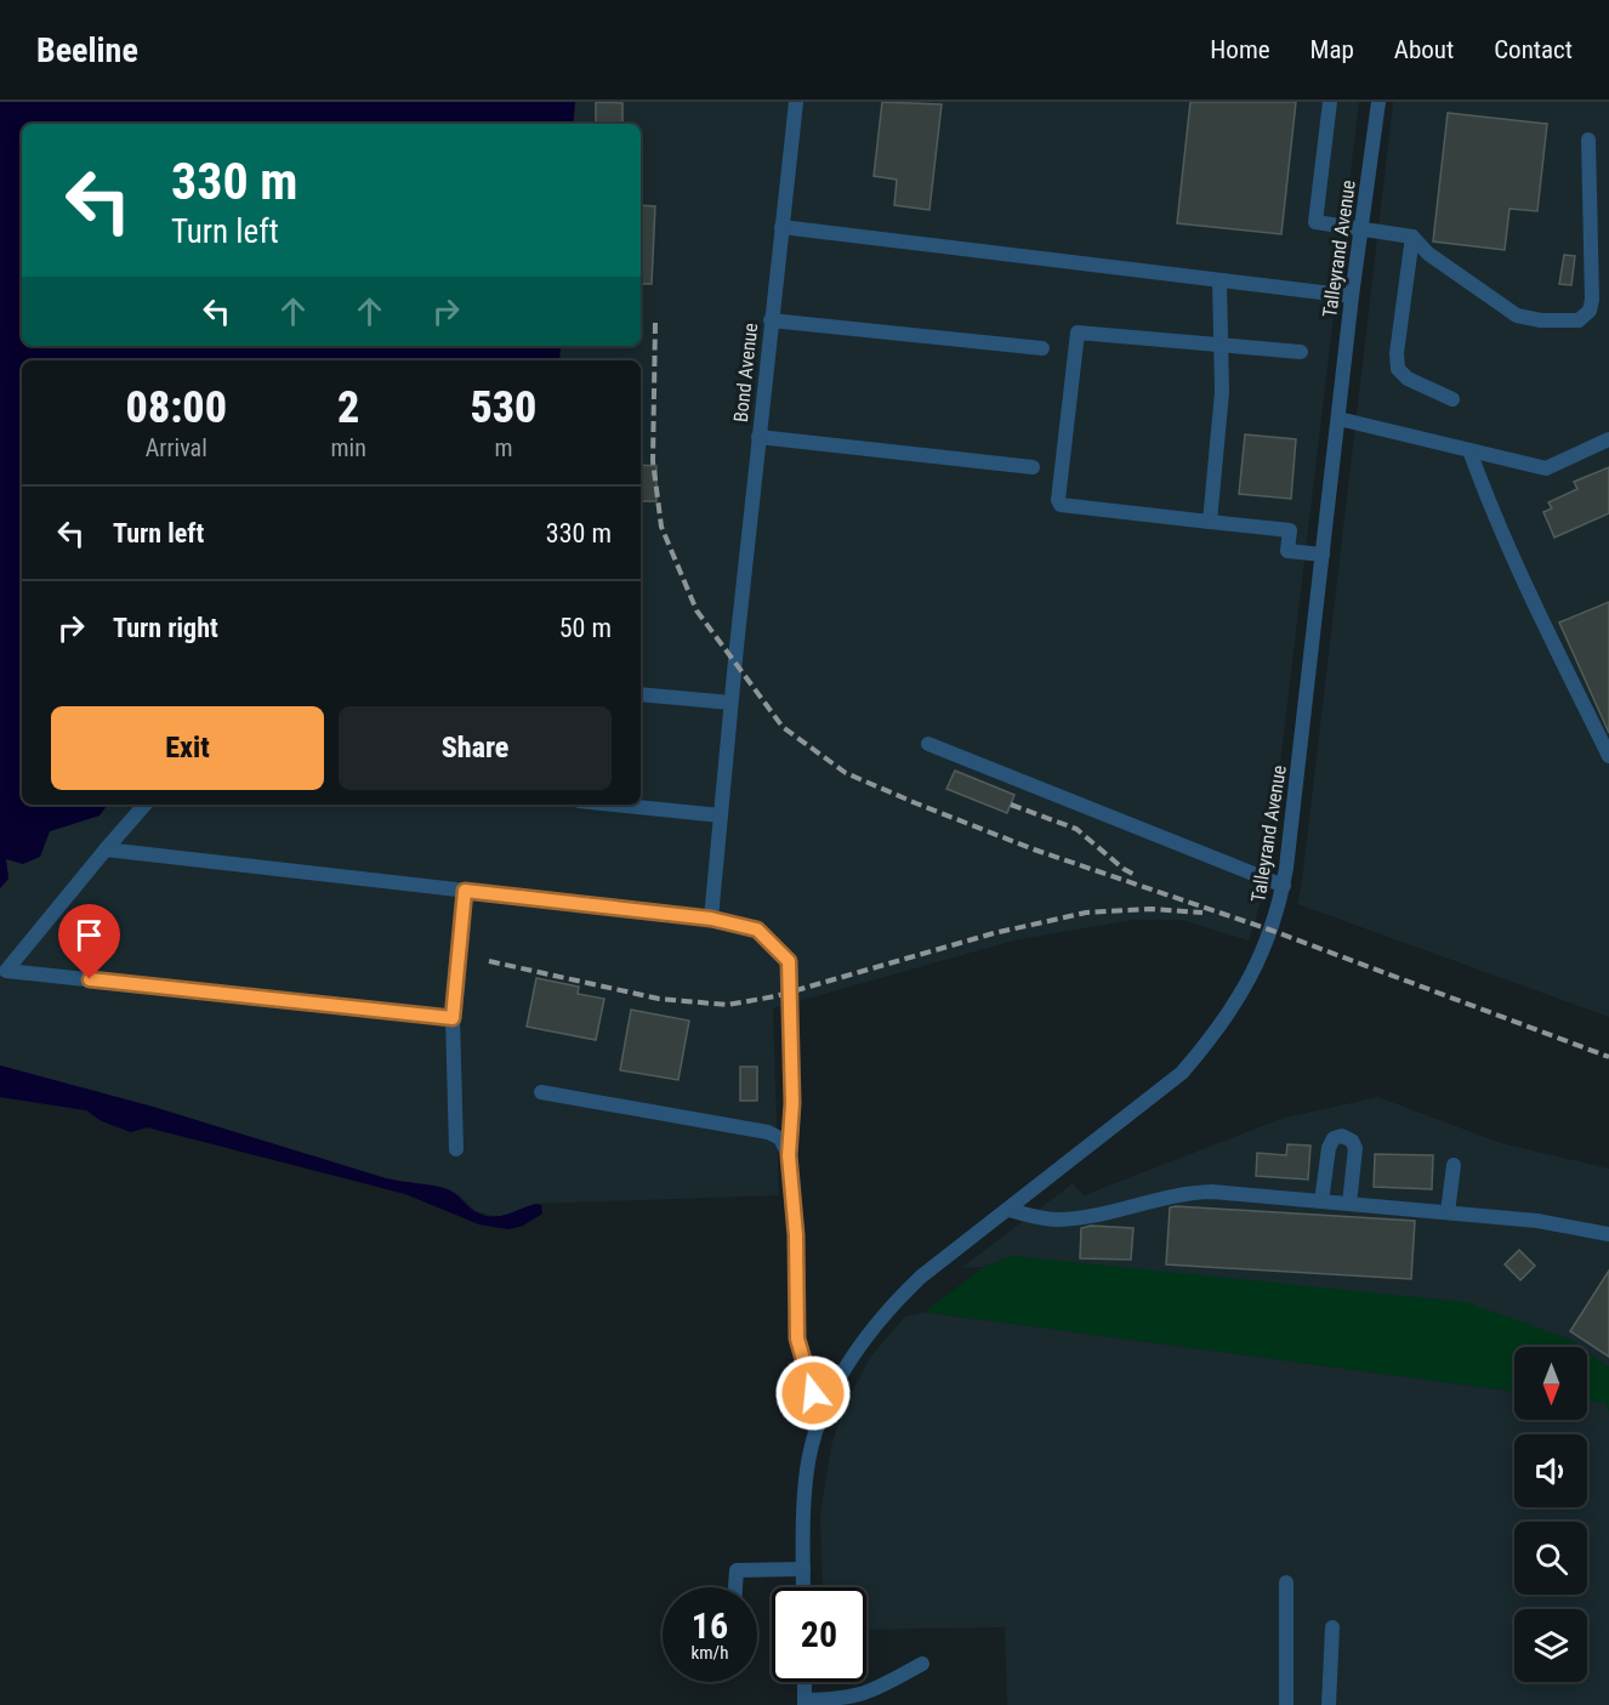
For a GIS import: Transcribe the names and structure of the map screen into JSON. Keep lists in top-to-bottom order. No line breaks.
{"streets":{"street":["Talleyrand Avenue","Bond Avenue"]},"north":"bottom","page":{"header":"Beeline","nav":["Home","Map","About","Contact"],"turn":["330 m","Turn left"],"eta":["08:00","Arrival","2","min","530","m"],"list":[{"name":"Turn left","value":"330 m"},{"name":"Turn right","value":"50 m"}],"buttons":["Exit","Share"],"speed":"16 km/h","limit":"20"}}
